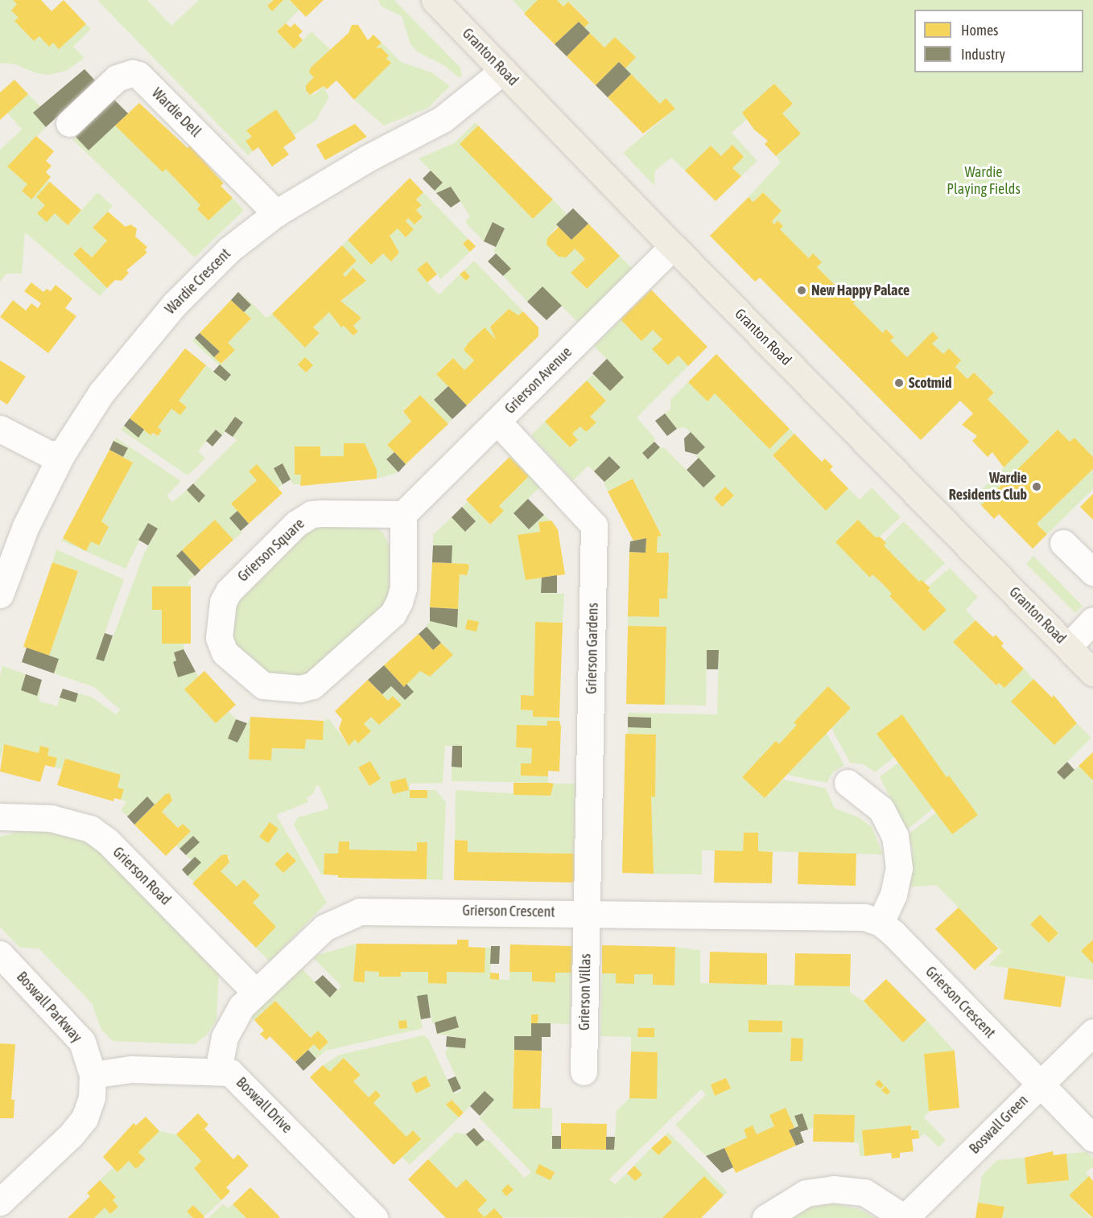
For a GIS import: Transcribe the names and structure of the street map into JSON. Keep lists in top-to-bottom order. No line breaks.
{"streets":{"main road":["Granton Road"],"street":["Wardie Dell","Wardie Crescent","Grierson Avenue","Grierson Square","Grierson Gardens","Grierson Road","Grierson Crescent","Grierson Villas","Boswall Parkway","Boswall Drive","Boswall Green"]},"crossings":[["Granton Road","Wardie Crescent"],["Granton Road","Grierson Avenue"],["Wardie Dell","Wardie Crescent"],["Grierson Avenue","Grierson Square"],["Grierson Avenue","Grierson Gardens"],["Grierson Gardens","Grierson Crescent"],["Grierson Gardens","Grierson Villas"],["Grierson Road","Grierson Crescent"],["Grierson Crescent","Grierson Villas"],["Grierson Crescent","Boswall Drive"],["Grierson Crescent","Boswall Green"],["Boswall Parkway","Boswall Drive"]],"parks":["Wardie Playing Fields"],"places":["New Happy Palace","Scotmid","Wardie Residents Club"],"legend":["Homes","Industry"]}
